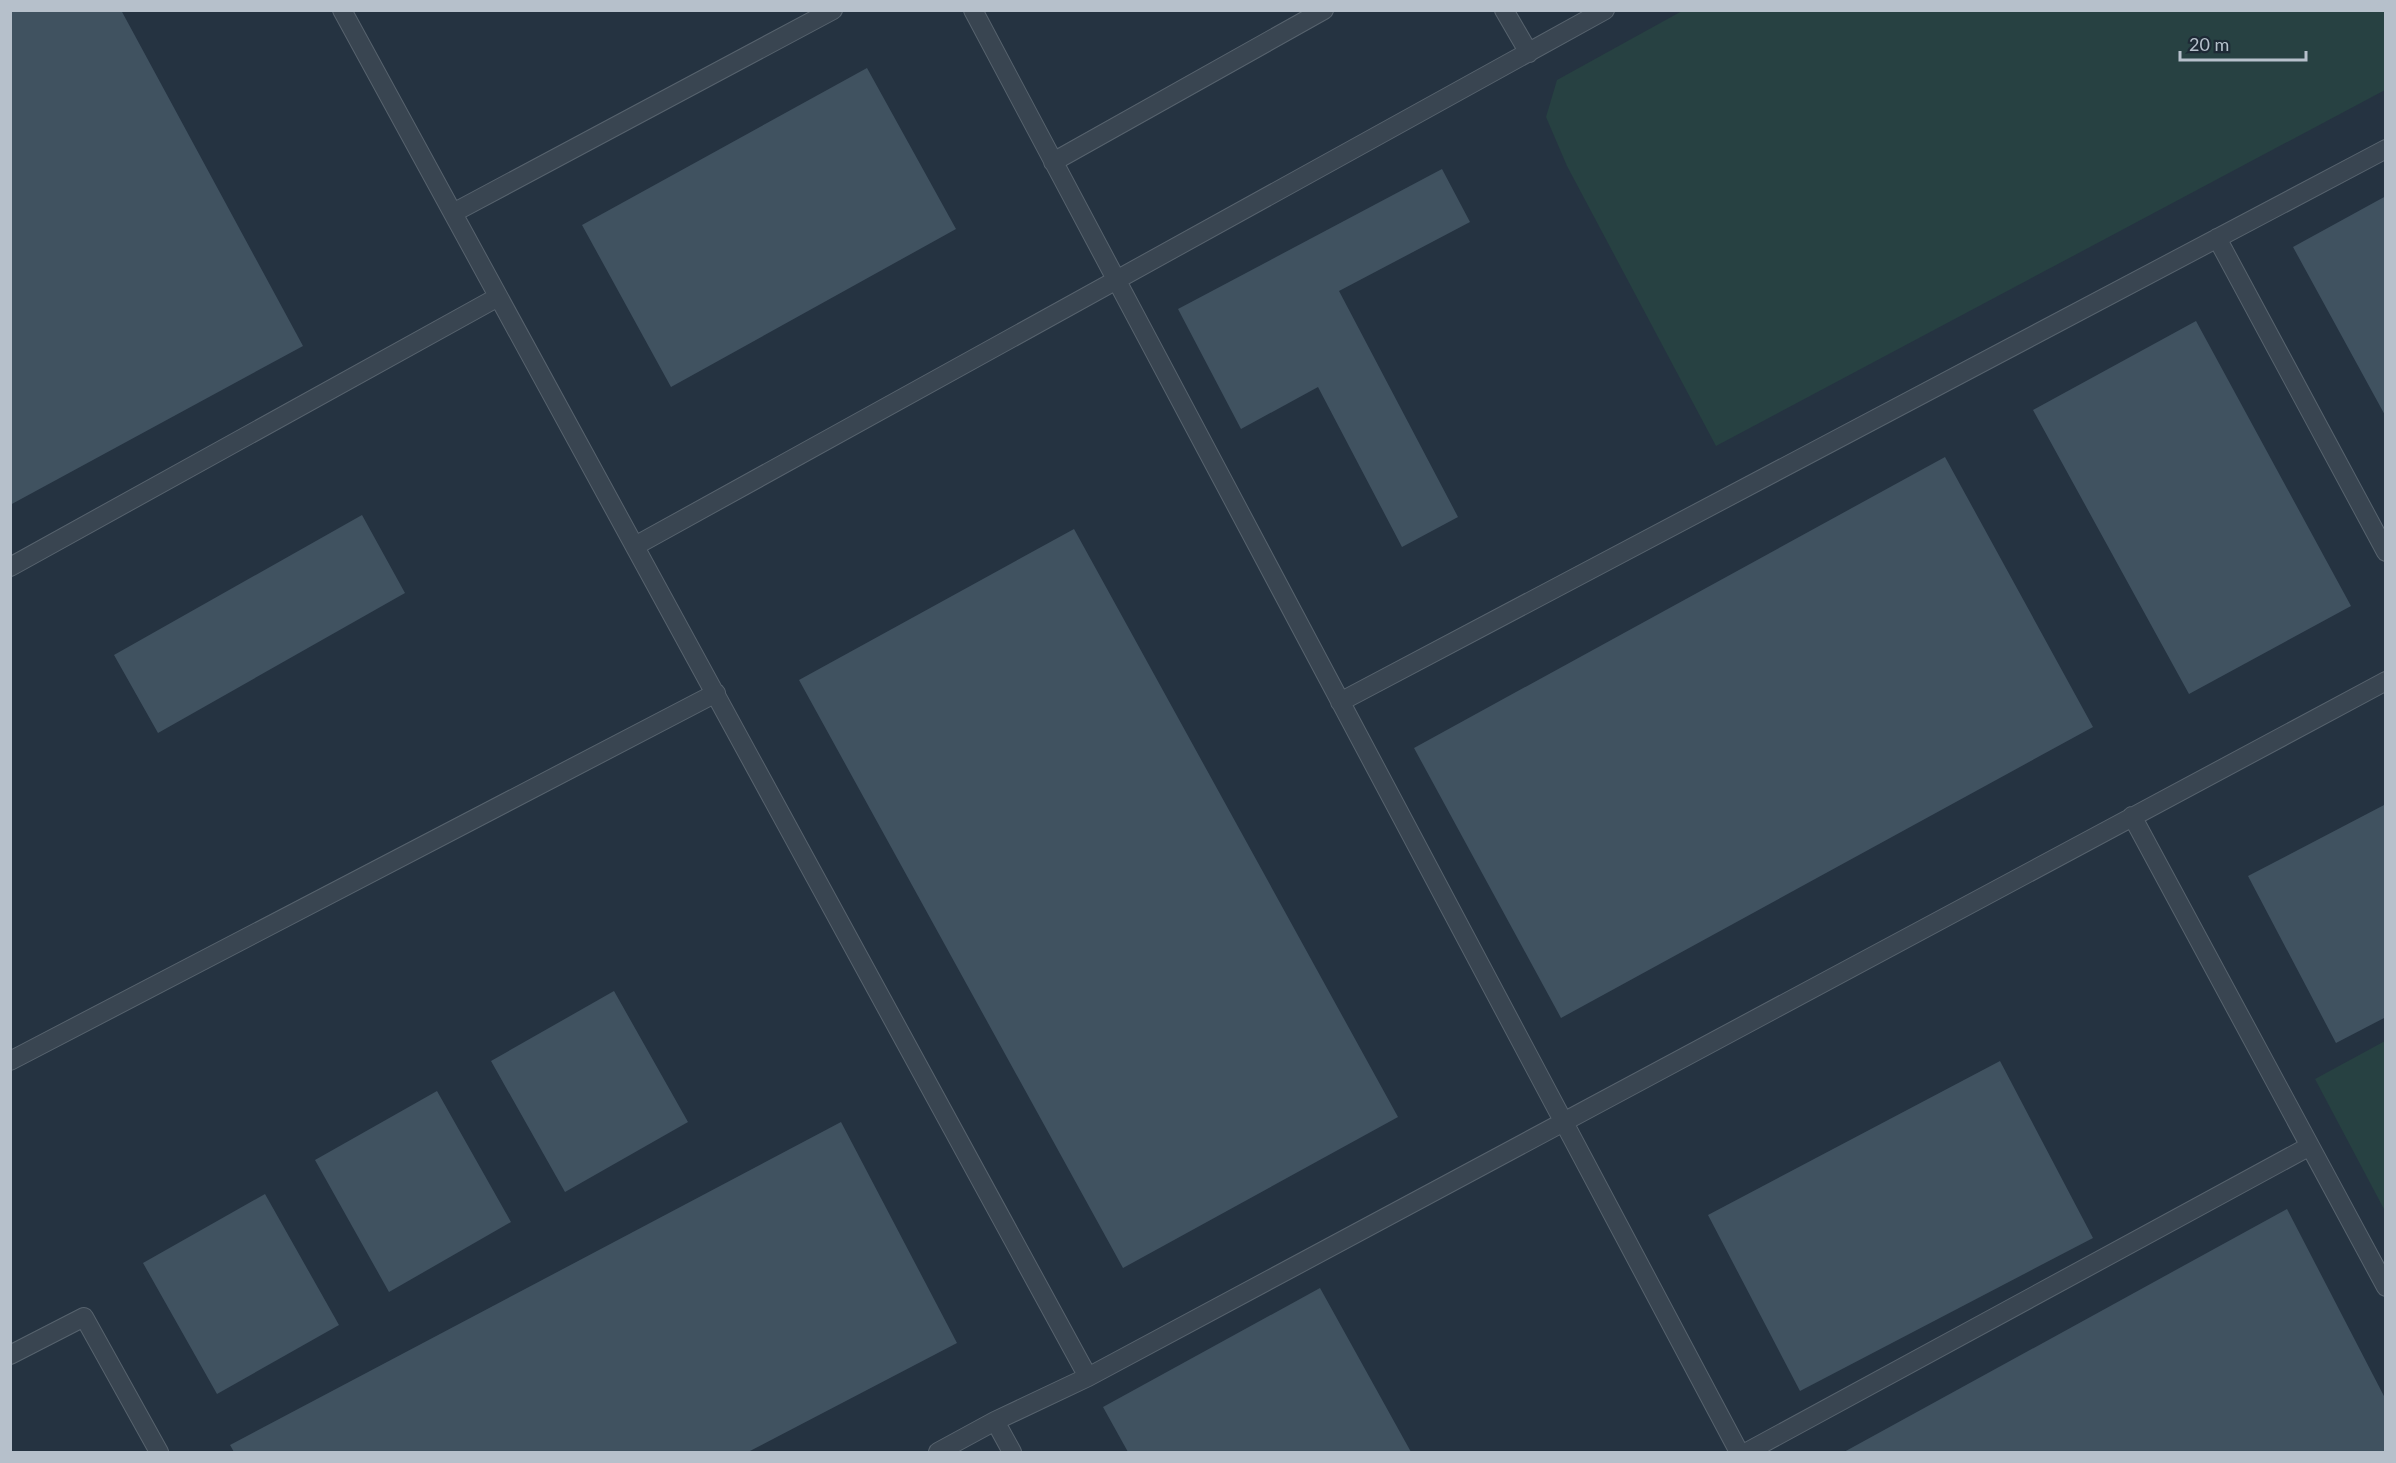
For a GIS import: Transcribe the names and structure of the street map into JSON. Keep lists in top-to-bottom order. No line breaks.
{"scale_bar":"20 m"}
